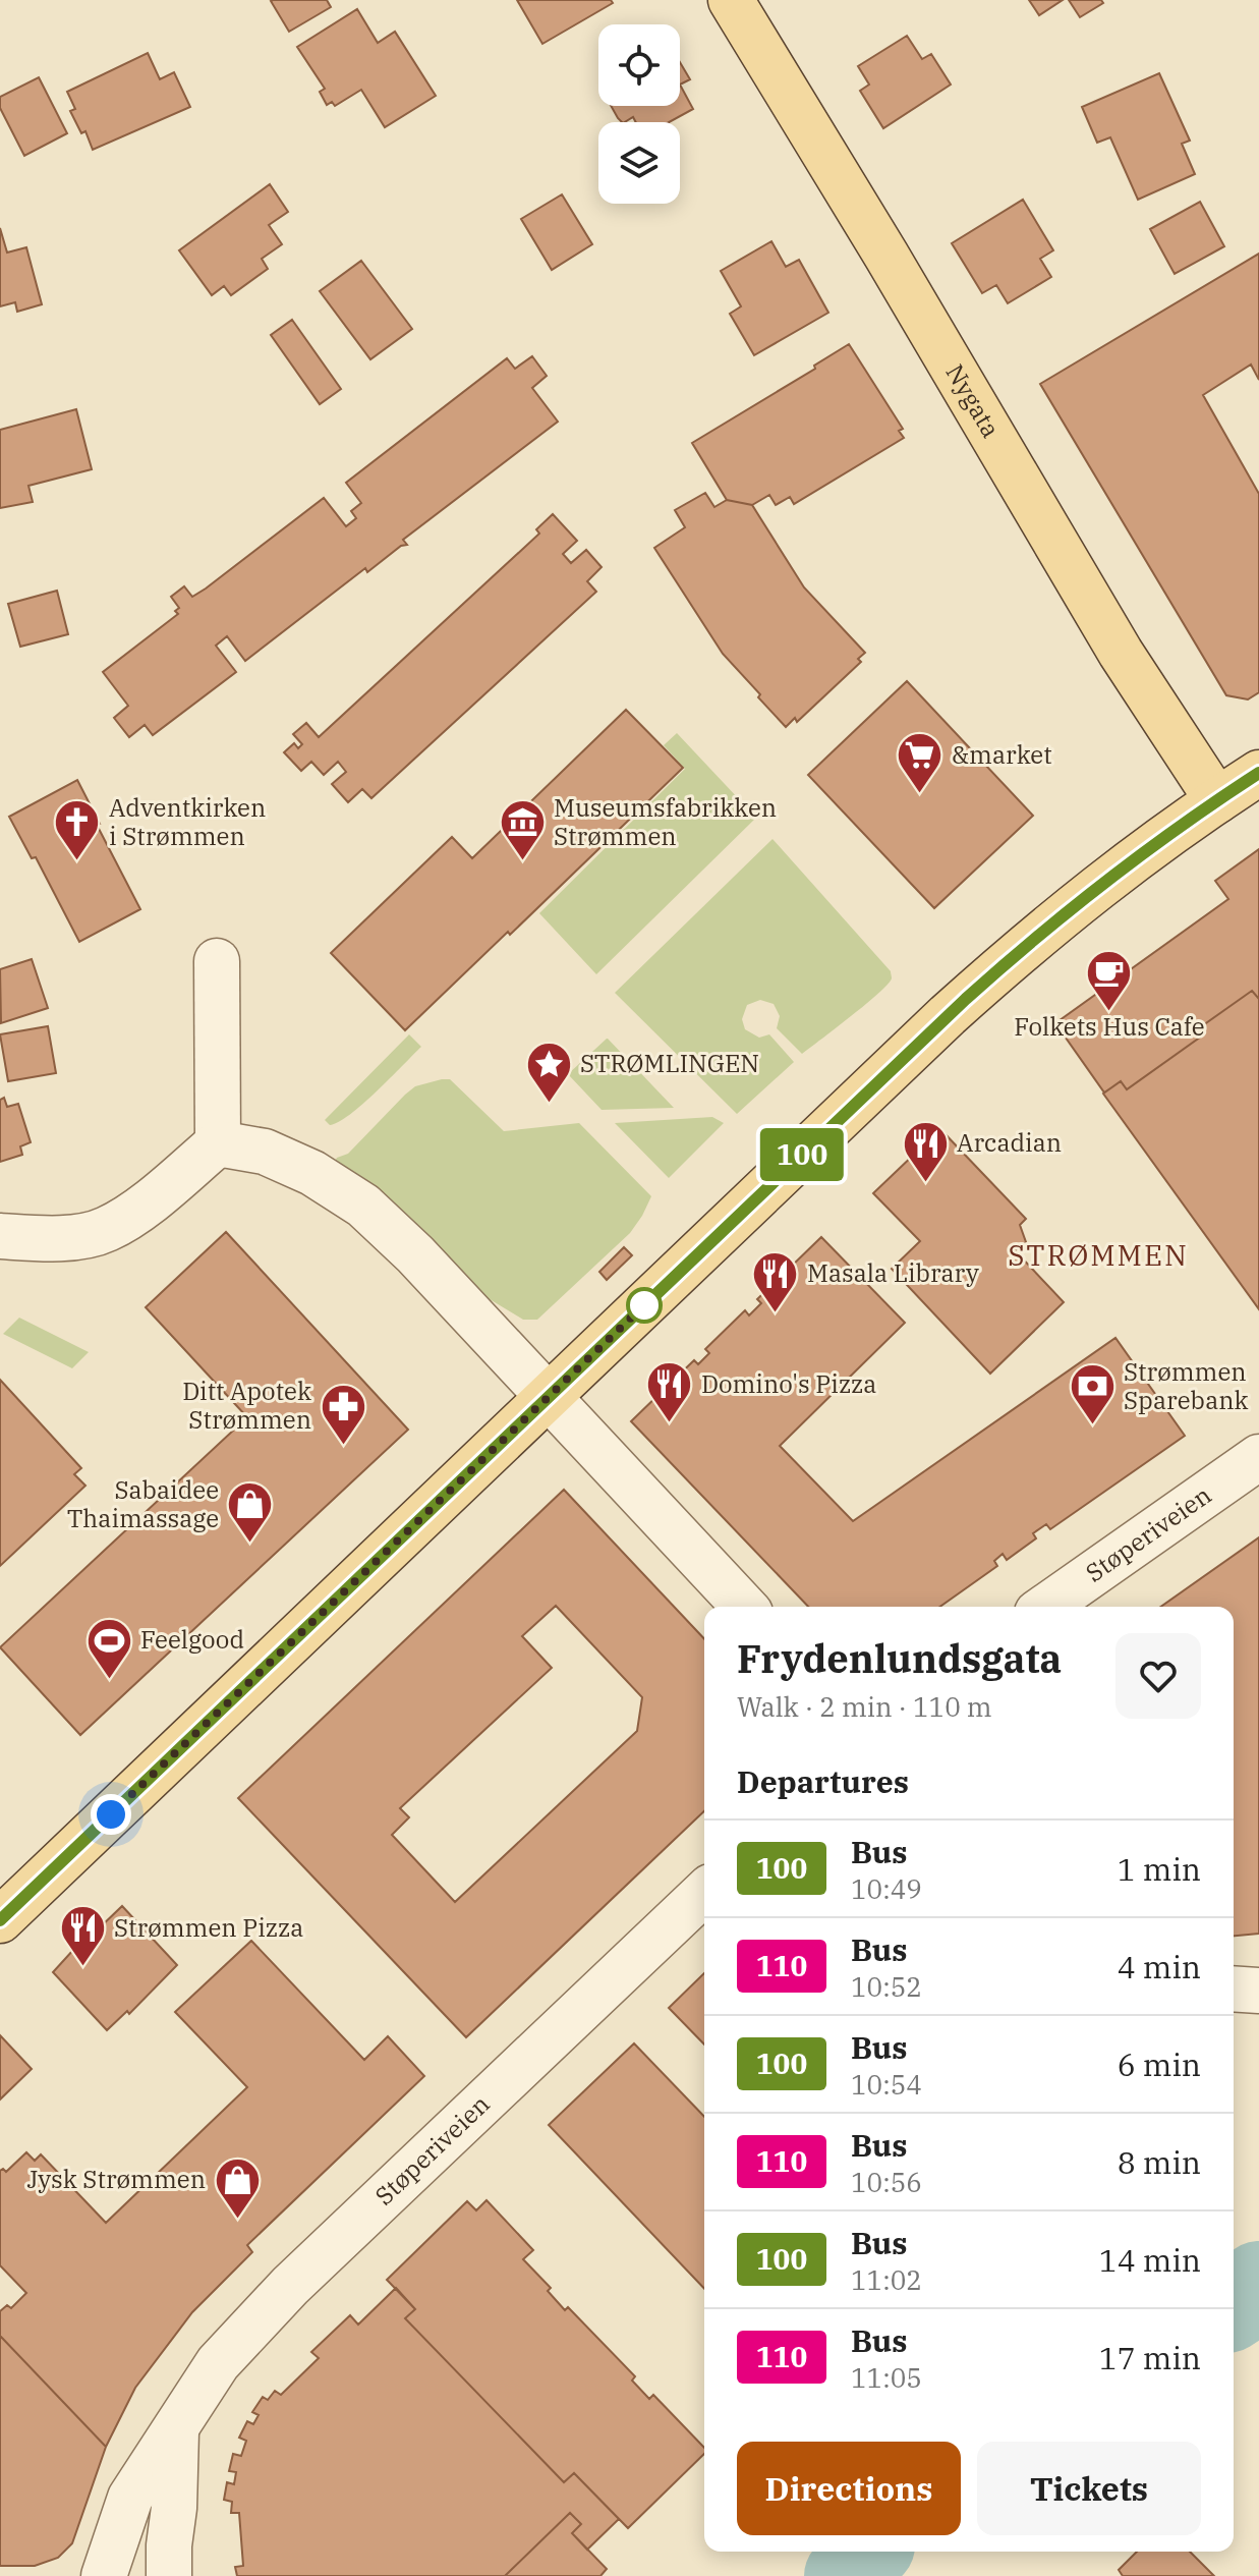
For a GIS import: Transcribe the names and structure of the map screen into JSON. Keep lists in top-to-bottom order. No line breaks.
{"streets":{"main road":["Nygata"],"street":["Støperiveien"]},"districts":["STRØMMEN"],"places":{"supermarket":["&market"],"church":["Adventkirken i Strømmen"],"museum":["Museumsfabrikken Strømmen"],"cafe":["Folkets Hus Cafe"],"place":["STRØMLINGEN"],"restaurant":["Arcadian","Masala Library","Domino's Pizza","Strømmen Pizza"],"bank":["Strømmen Sparebank"],"pharmacy":["Ditt Apotek Strømmen"],"shop":["Sabaidee Thaimassage","Jysk Strømmen"],"sports":["Feelgood"]},"lines":["bus line 100"],"page":{"on_map":"100","heading":[["Frydenlundsgata","Walk · 2 min · 110 m"],"Departures"],"list":[{"mark":"100","name":"Bus","note":"10:49","value":"1 min"},{"mark":"110","name":"Bus","note":"10:52","value":"4 min"},{"mark":"100","name":"Bus","note":"10:54","value":"6 min"},{"mark":"110","name":"Bus","note":"10:56","value":"8 min"},{"mark":"100","name":"Bus","note":"11:02","value":"14 min"},{"mark":"110","name":"Bus","note":"11:05","value":"17 min"}],"buttons":["Directions","Tickets"]}}
